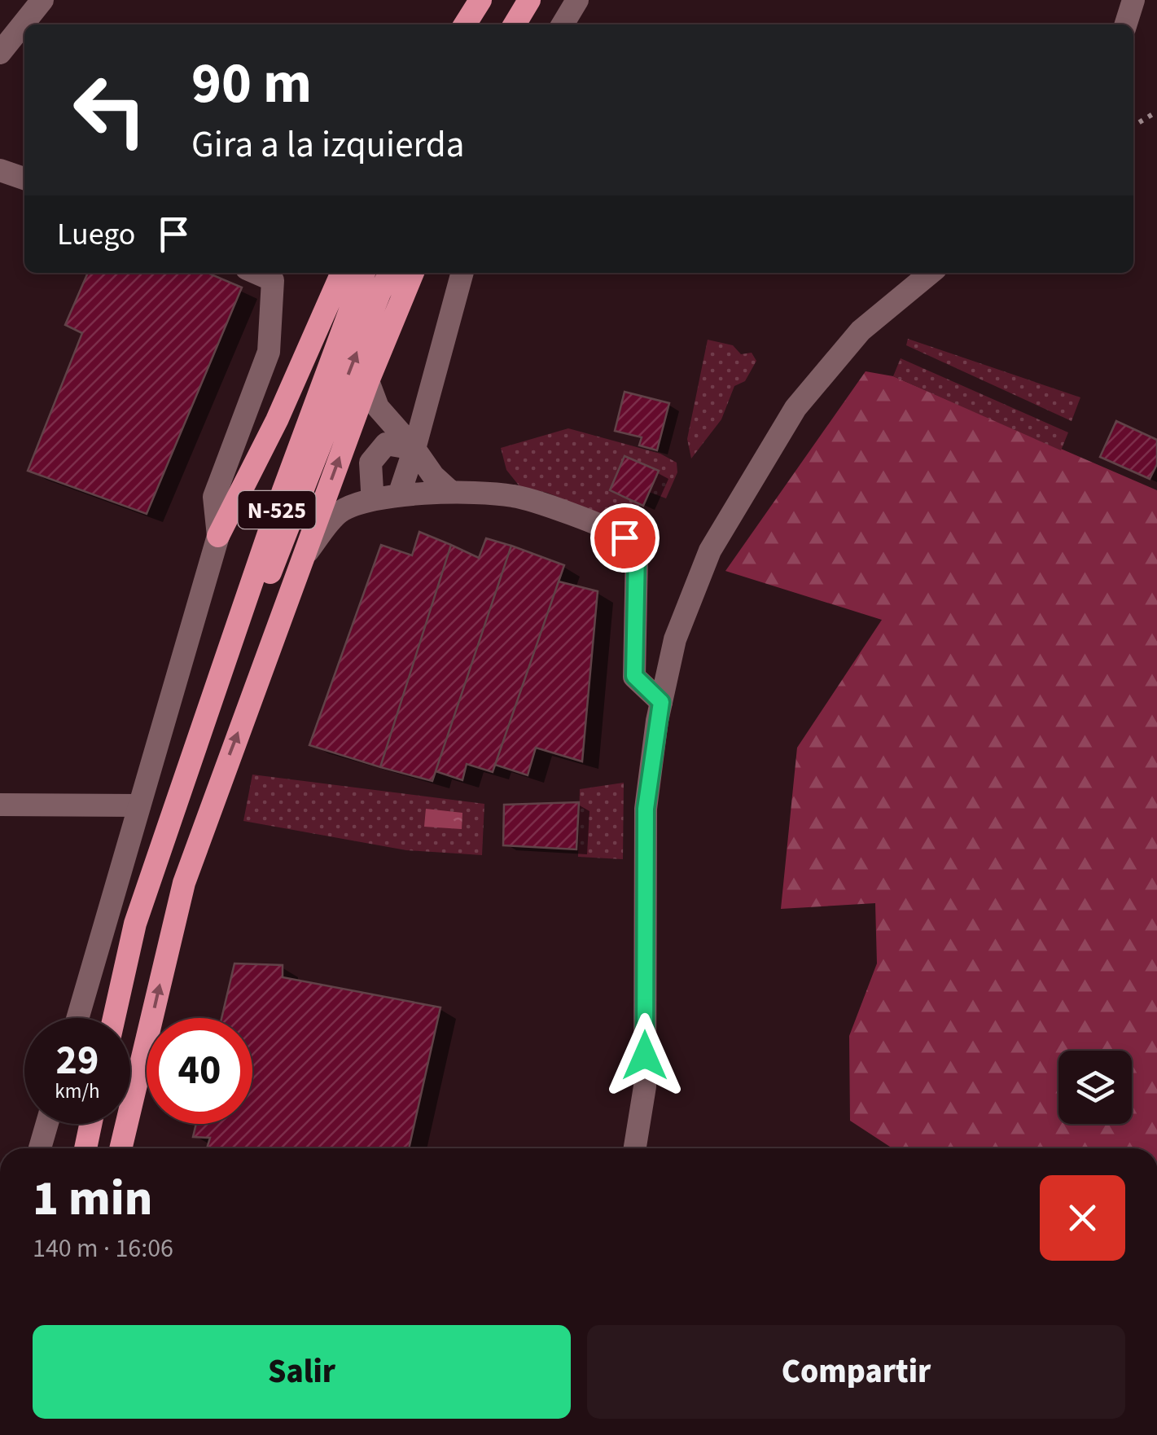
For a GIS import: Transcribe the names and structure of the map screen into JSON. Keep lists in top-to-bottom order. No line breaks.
{"streets":{"highway":["N-525"]},"page":{"turn":["90 m","Gira a la izquierda"],"then":"Luego","speed":"29 km/h","limit":"40","heading":["1 min","140 m · 16:06"],"buttons":["Salir","Compartir"]}}
